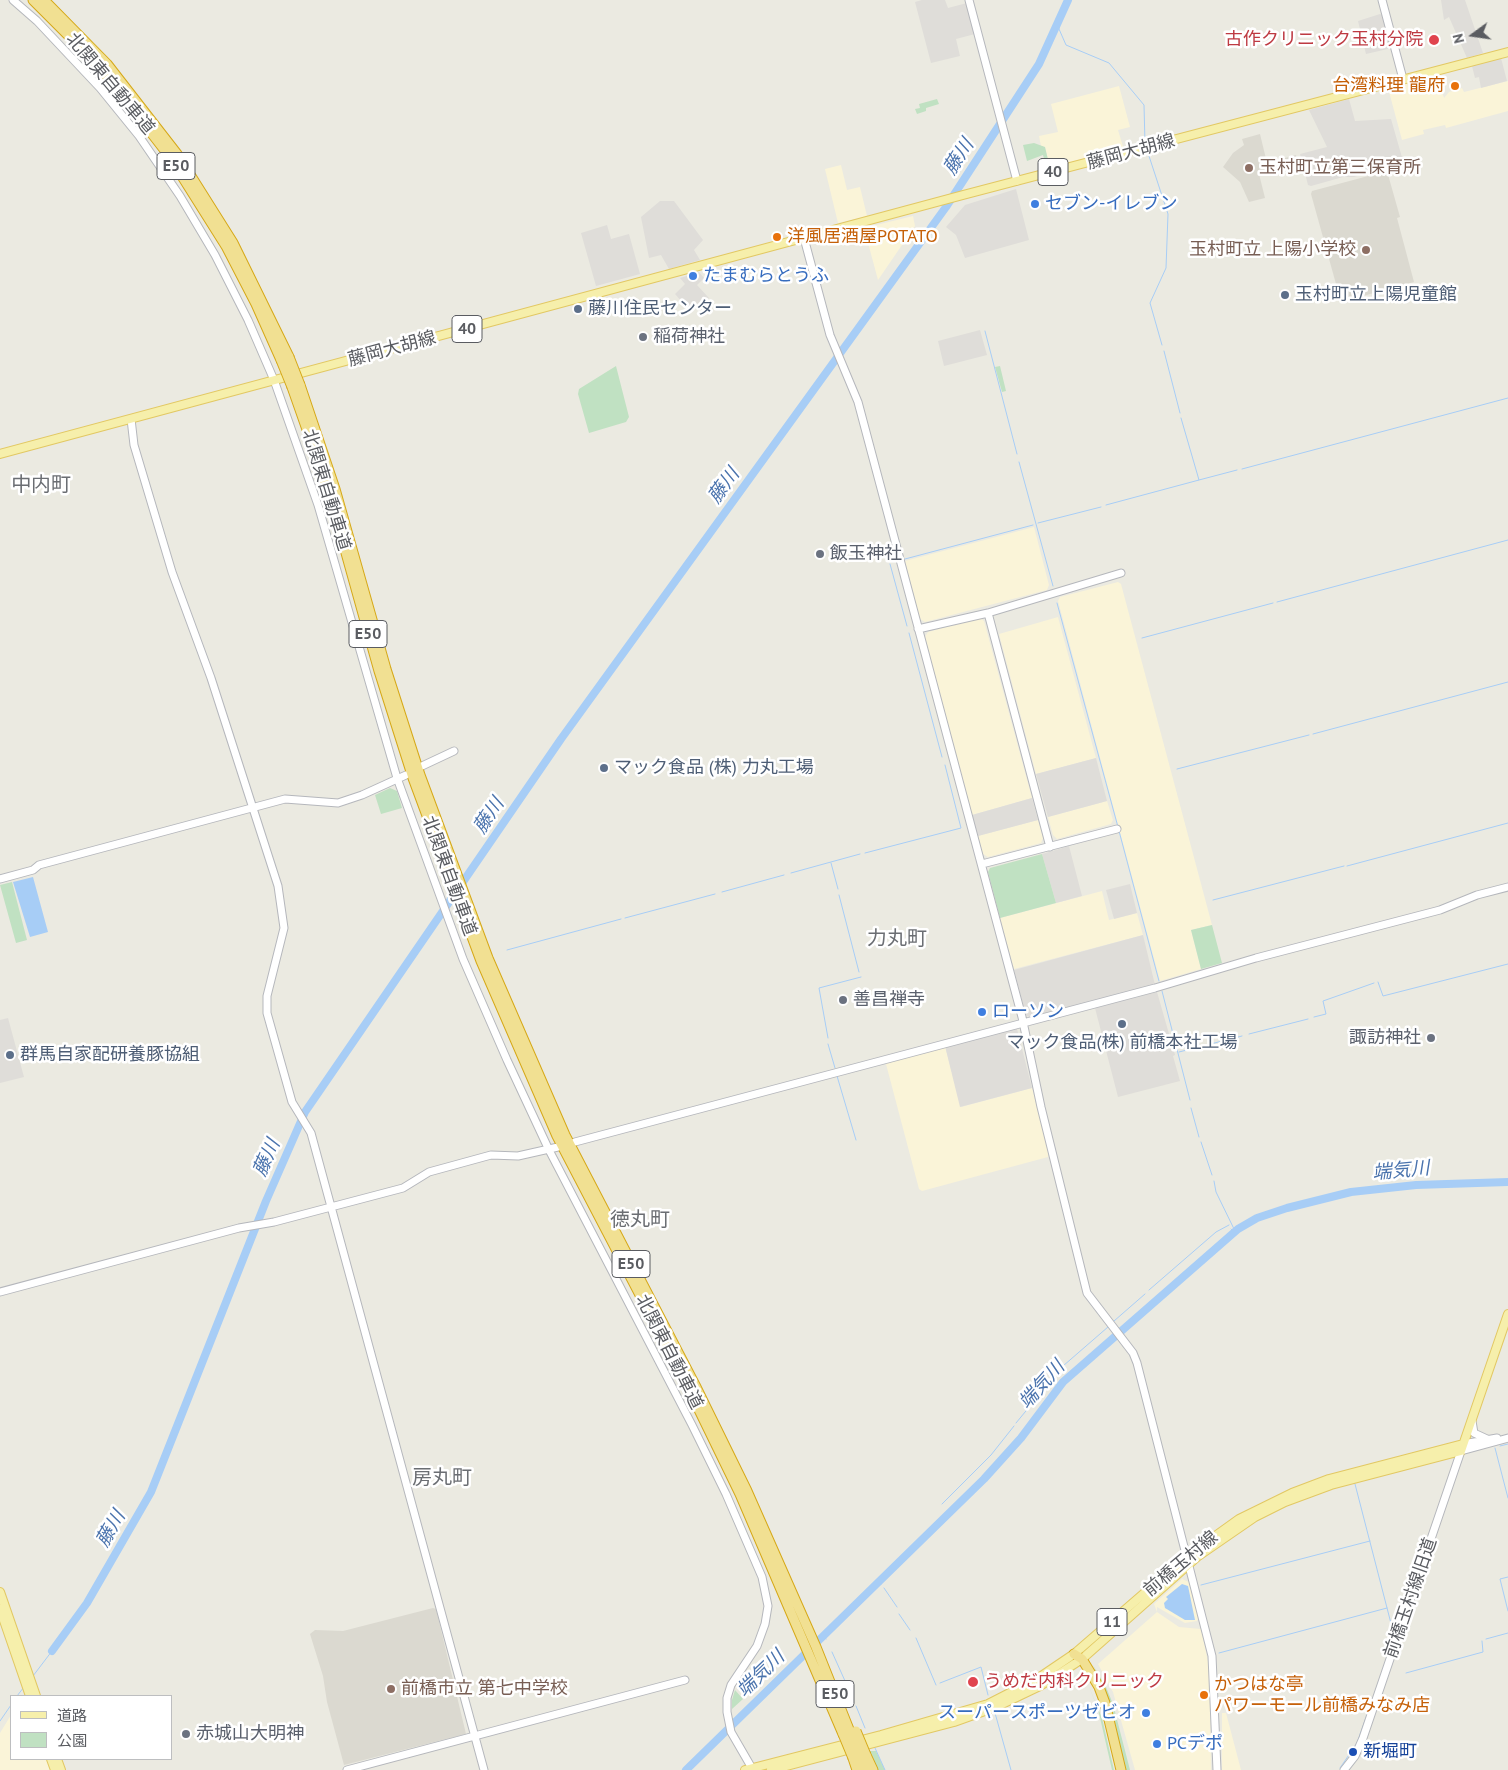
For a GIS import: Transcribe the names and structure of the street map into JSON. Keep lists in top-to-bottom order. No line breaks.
{"streets":{"highway":["北関東自動車道","E50"],"main road":["藤岡大胡線","40","前橋玉村線","11"],"street":["前橋玉村線旧道"]},"crossings":[["前橋玉村線","前橋玉村線旧道"]],"districts":["中内町","力丸町","徳丸町","房丸町"],"water":["藤川","端気川"],"places":["古作クリニック玉村分院","台湾料理 龍府","玉村町立第三保育所","セブン-イレブン","洋風居酒屋POTATO","玉村町立 上陽小学校","たまむらとうふ","玉村町立上陽児童館","藤川住民センター","稲荷神社","飯玉神社","マック食品 (株) 力丸工場","善昌禅寺","ローソン","マック食品(株) 前橋本社工場","諏訪神社","群馬自家配研養豚協組","うめだ内科クリニック","前橋市立 第七中学校","かつはな亭 パワーモール前橋みなみ店","スーパースポーツゼビオ","赤城山大明神","PCデポ","新堀町"],"legend":["道路","公園"],"north":"left"}
